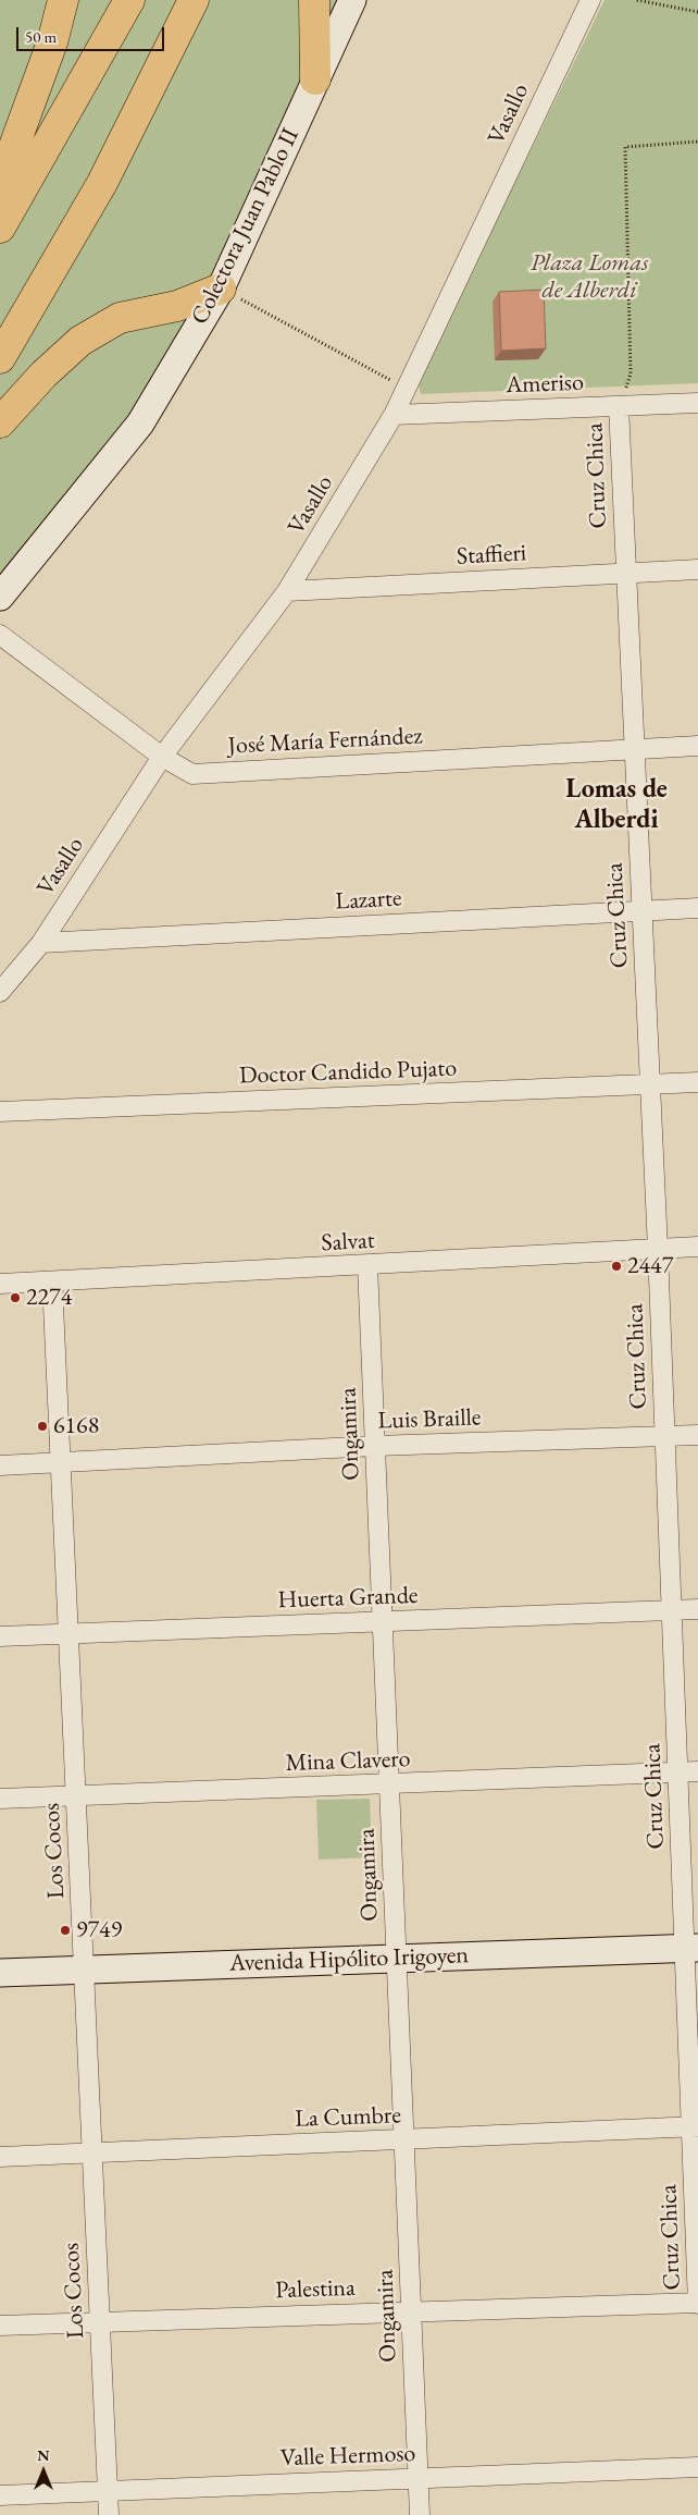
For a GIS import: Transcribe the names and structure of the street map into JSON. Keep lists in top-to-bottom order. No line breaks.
{"streets":{"main road":["Colectora Juan Pablo II","Avenida Hipólito Irigoyen"],"street":["Vasallo","Ameriso","Cruz Chica","Staffieri","José María Fernández","Lazarte","Doctor Candido Pujato","Salvat","Luis Braille","Ongamira","Huerta Grande","Mina Clavero","Los Cocos","La Cumbre","Palestina","Valle Hermoso"]},"crossings":[["Vasallo","Ameriso"],["Vasallo","Staffieri"],["Vasallo","José María Fernández"],["Vasallo","Lazarte"],["Ameriso","Cruz Chica"],["Cruz Chica","Staffieri"],["Cruz Chica","José María Fernández"],["Cruz Chica","Lazarte"],["Cruz Chica","Doctor Candido Pujato"],["Cruz Chica","Salvat"],["Cruz Chica","Luis Braille"],["Cruz Chica","Huerta Grande"],["Cruz Chica","Mina Clavero"],["Cruz Chica","Avenida Hipólito Irigoyen"],["Cruz Chica","La Cumbre"],["Cruz Chica","Palestina"],["Salvat","Ongamira"],["Salvat","Los Cocos"],["Luis Braille","Ongamira"],["Luis Braille","Los Cocos"],["Ongamira","Huerta Grande"],["Ongamira","Mina Clavero"],["Ongamira","Avenida Hipólito Irigoyen"],["Ongamira","La Cumbre"],["Ongamira","Palestina"],["Ongamira","Valle Hermoso"],["Huerta Grande","Los Cocos"],["Mina Clavero","Los Cocos"],["Los Cocos","Avenida Hipólito Irigoyen"],["Los Cocos","La Cumbre"],["Los Cocos","Palestina"],["Los Cocos","Valle Hermoso"]],"districts":["Lomas de Alberdi"],"parks":["Plaza Lomas de Alberdi"],"places":["2447","2274","6168","9749"],"scale_bar":"50 m","north":"top"}
